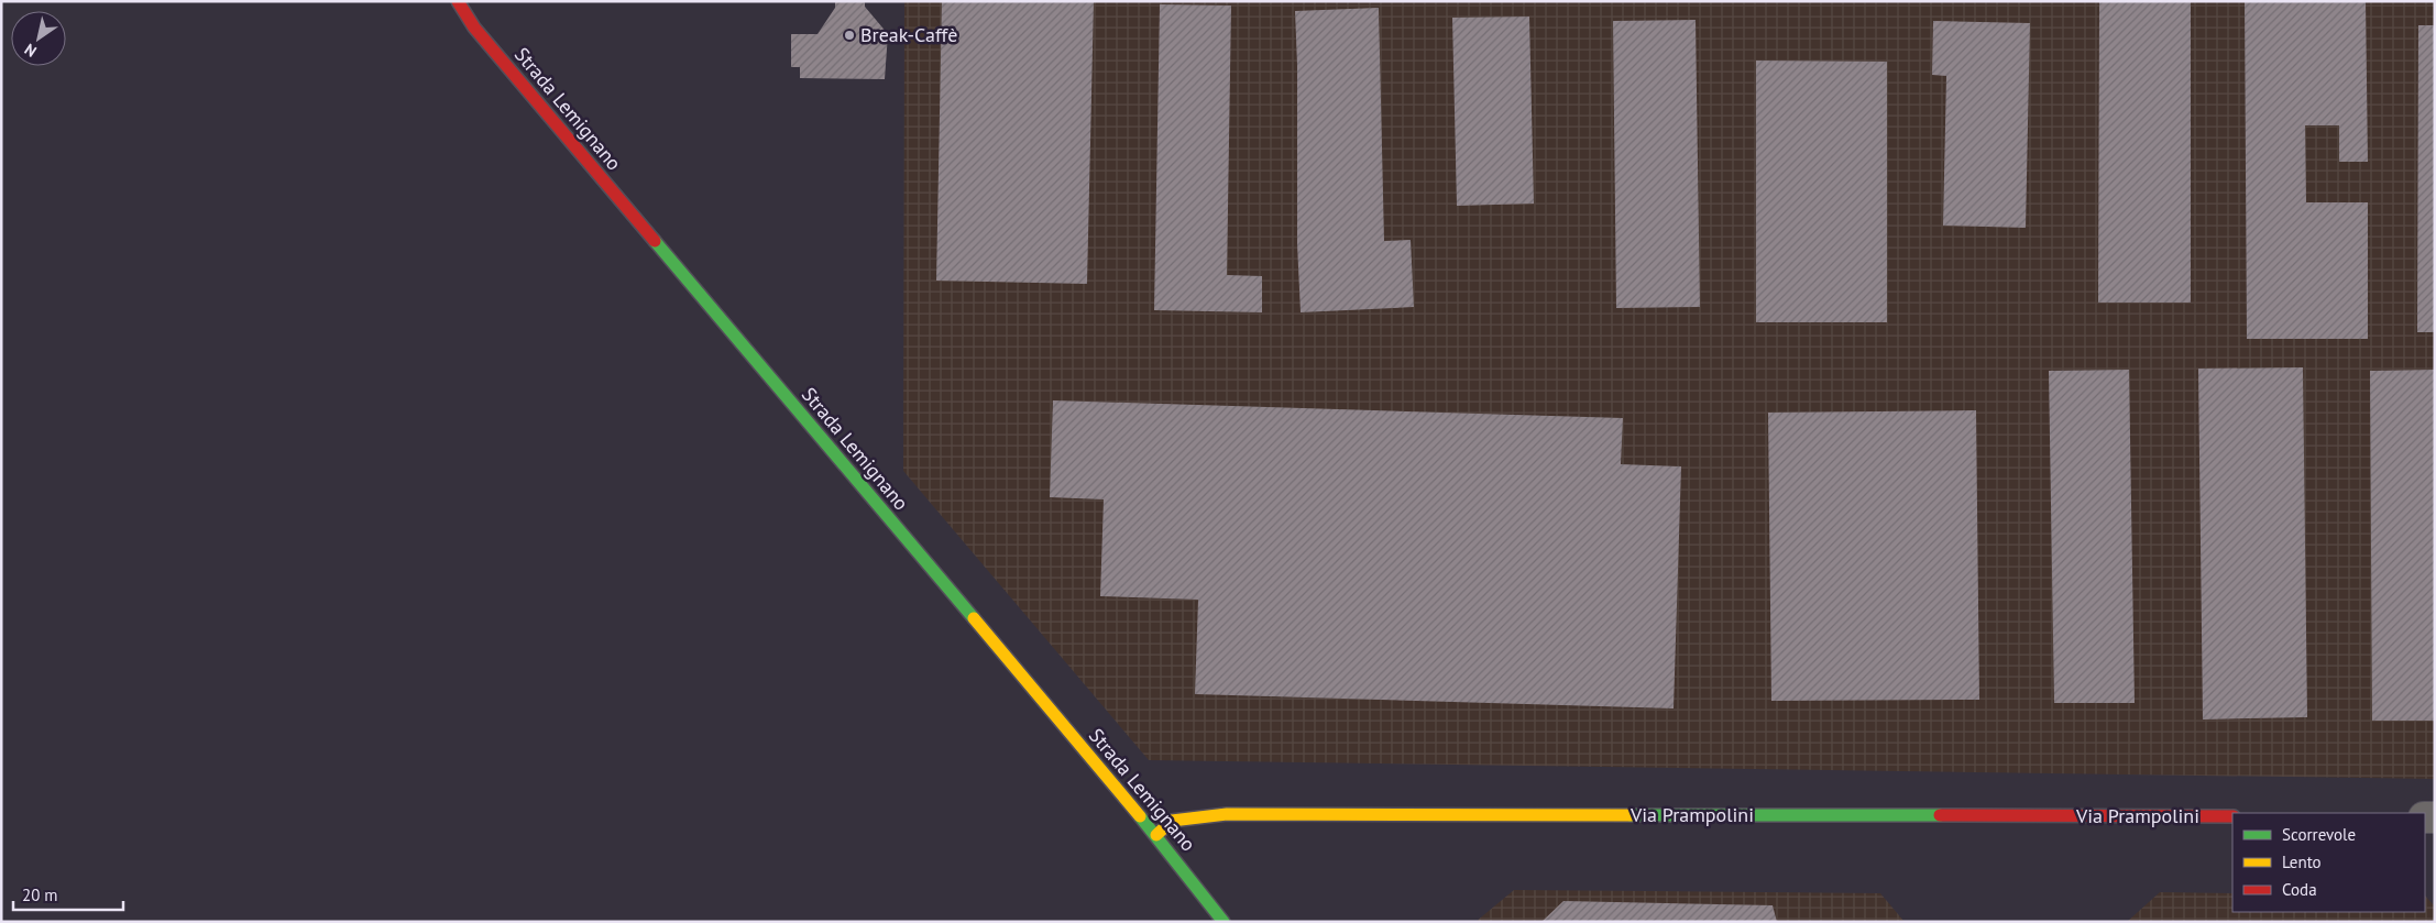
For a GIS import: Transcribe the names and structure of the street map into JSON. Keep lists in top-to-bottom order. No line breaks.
{"streets":{"street":["Strada Lemignano","Via Prampolini"]},"crossings":[["Strada Lemignano","Via Prampolini"]],"places":["Break-Caffè"],"legend":["Scorrevole","Lento","Coda"],"scale_bar":"20 m","north":"bottom left"}
